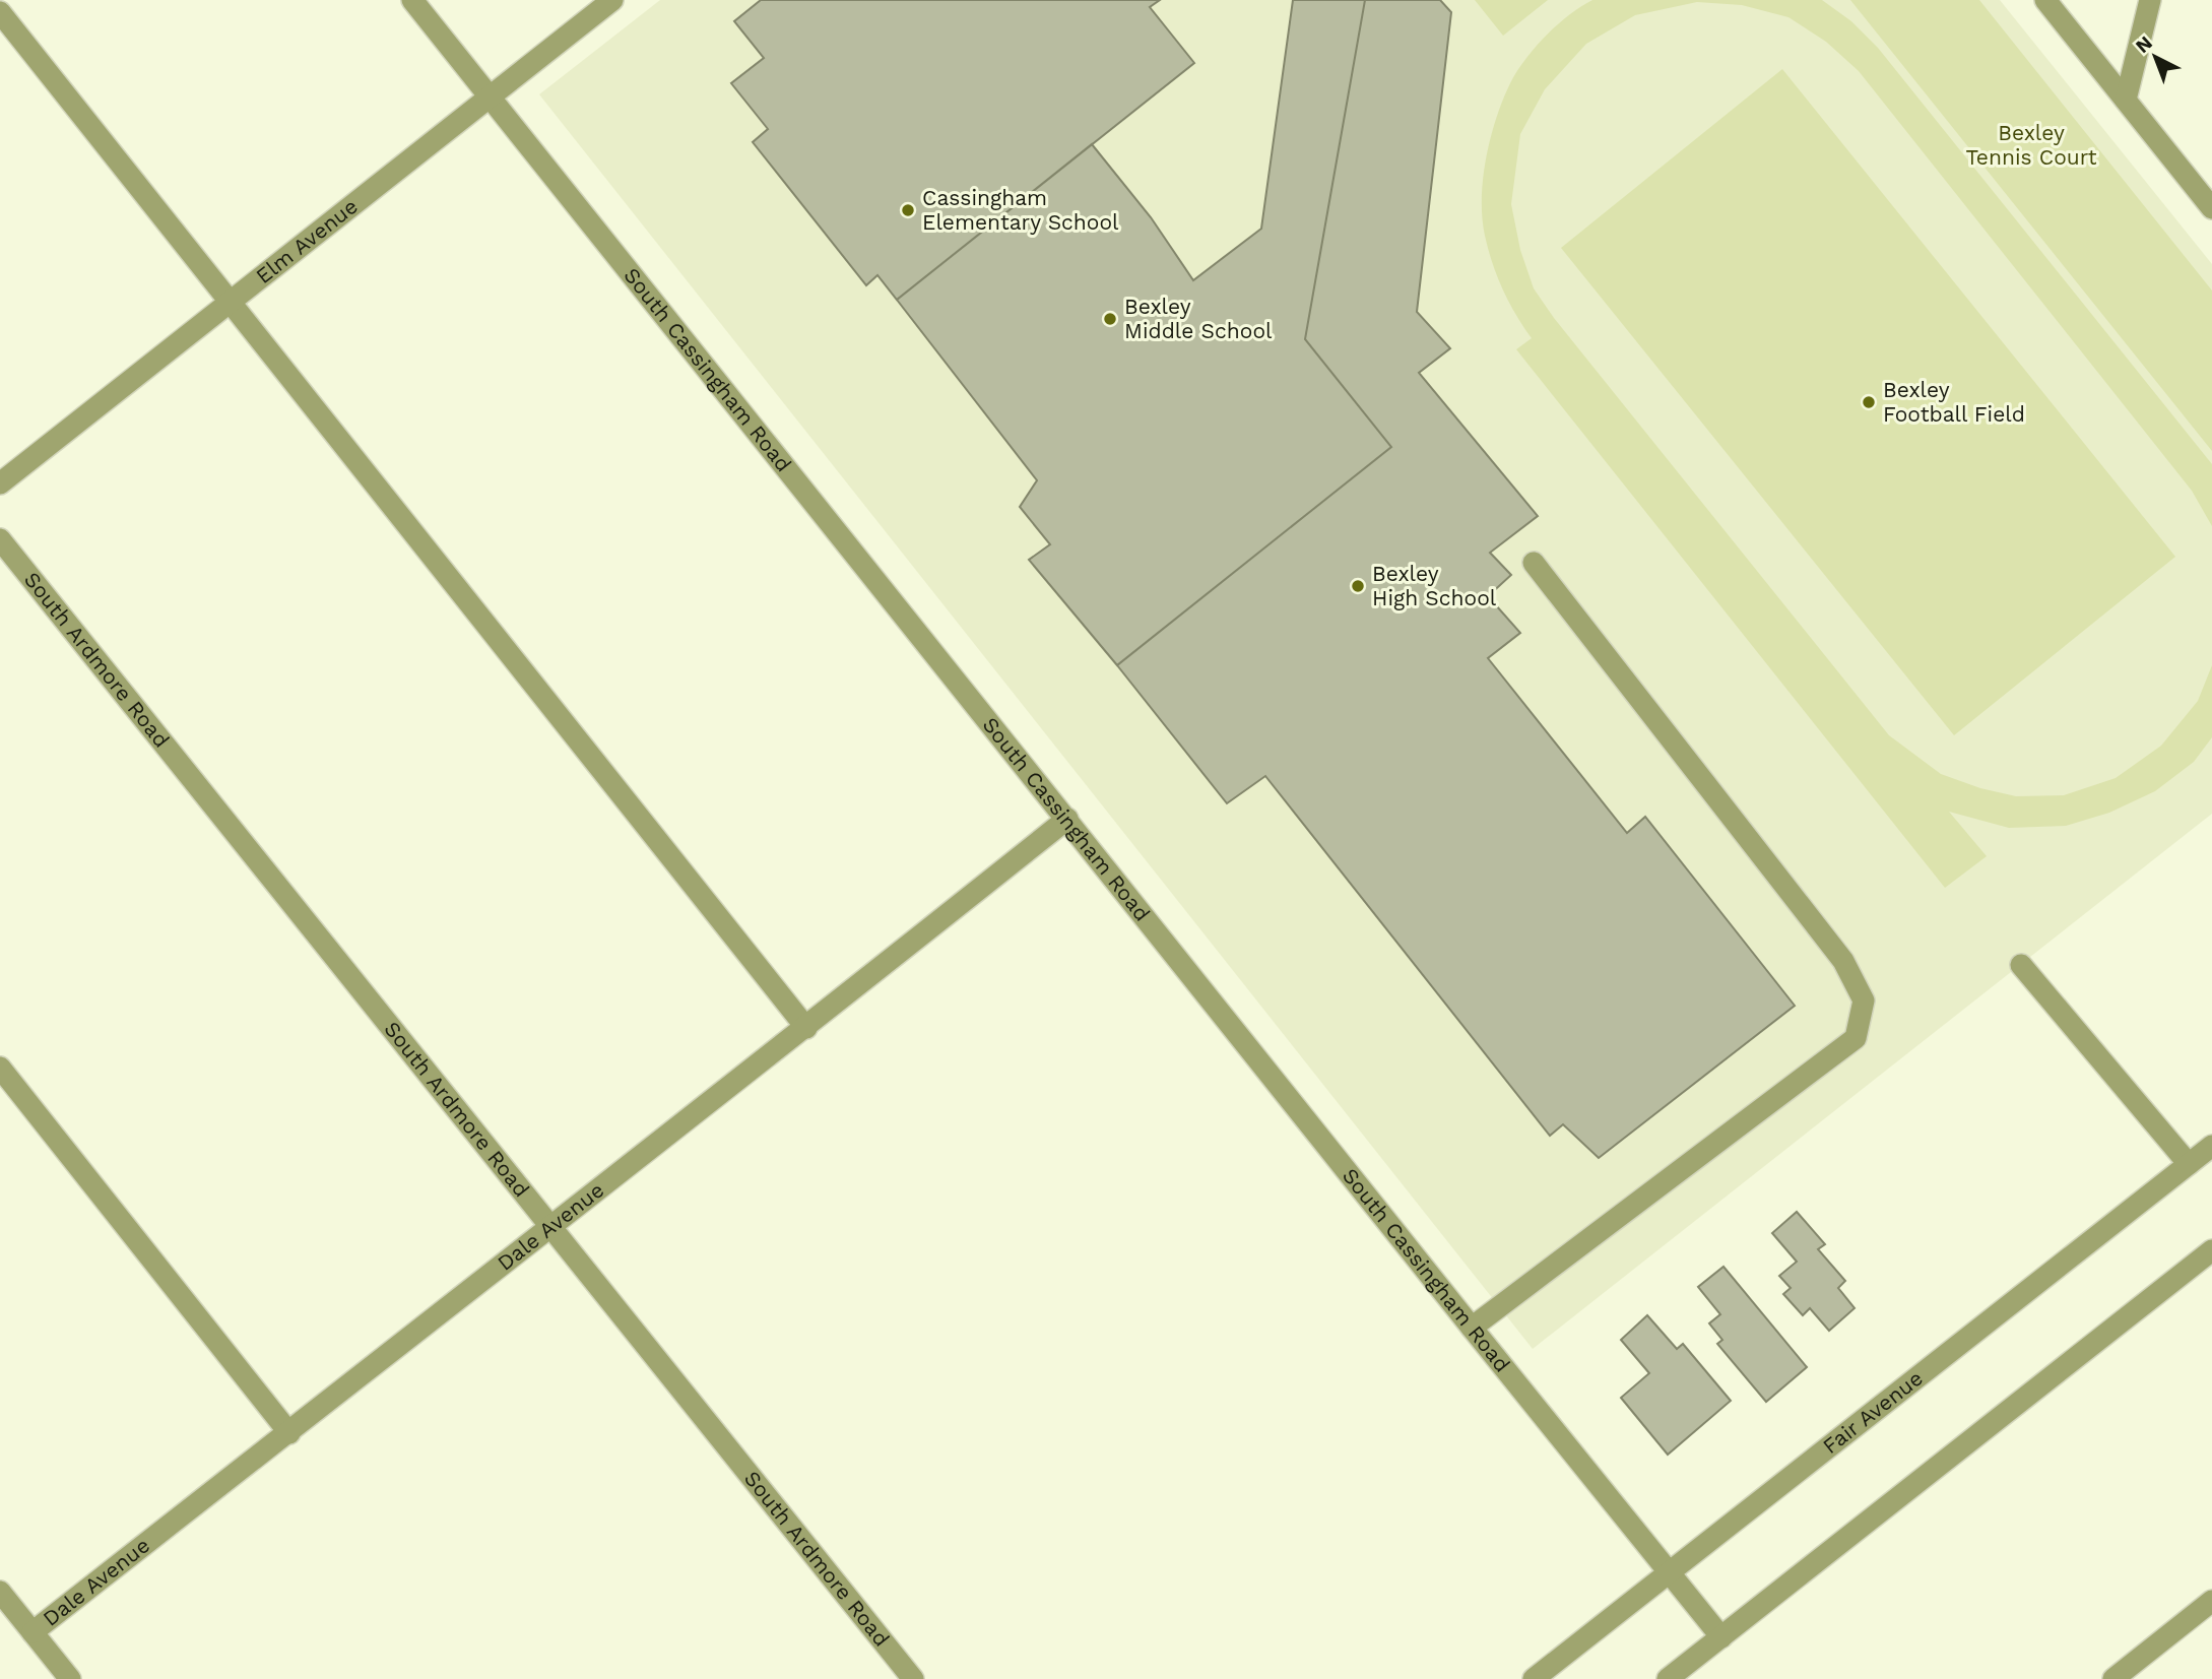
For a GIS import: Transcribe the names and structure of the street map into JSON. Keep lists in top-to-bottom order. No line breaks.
{"streets":{"street":["Elm Avenue","South Cassingham Road","South Ardmore Road","Dale Avenue","Fair Avenue"]},"crossings":[["Elm Avenue","South Cassingham Road"],["South Cassingham Road","Dale Avenue"],["South Cassingham Road","Fair Avenue"],["South Ardmore Road","Dale Avenue"]],"parks":["Bexley Tennis Court"],"places":["Cassingham Elementary School","Bexley Middle School","Bexley Football Field","Bexley High School"],"north":"top left"}
